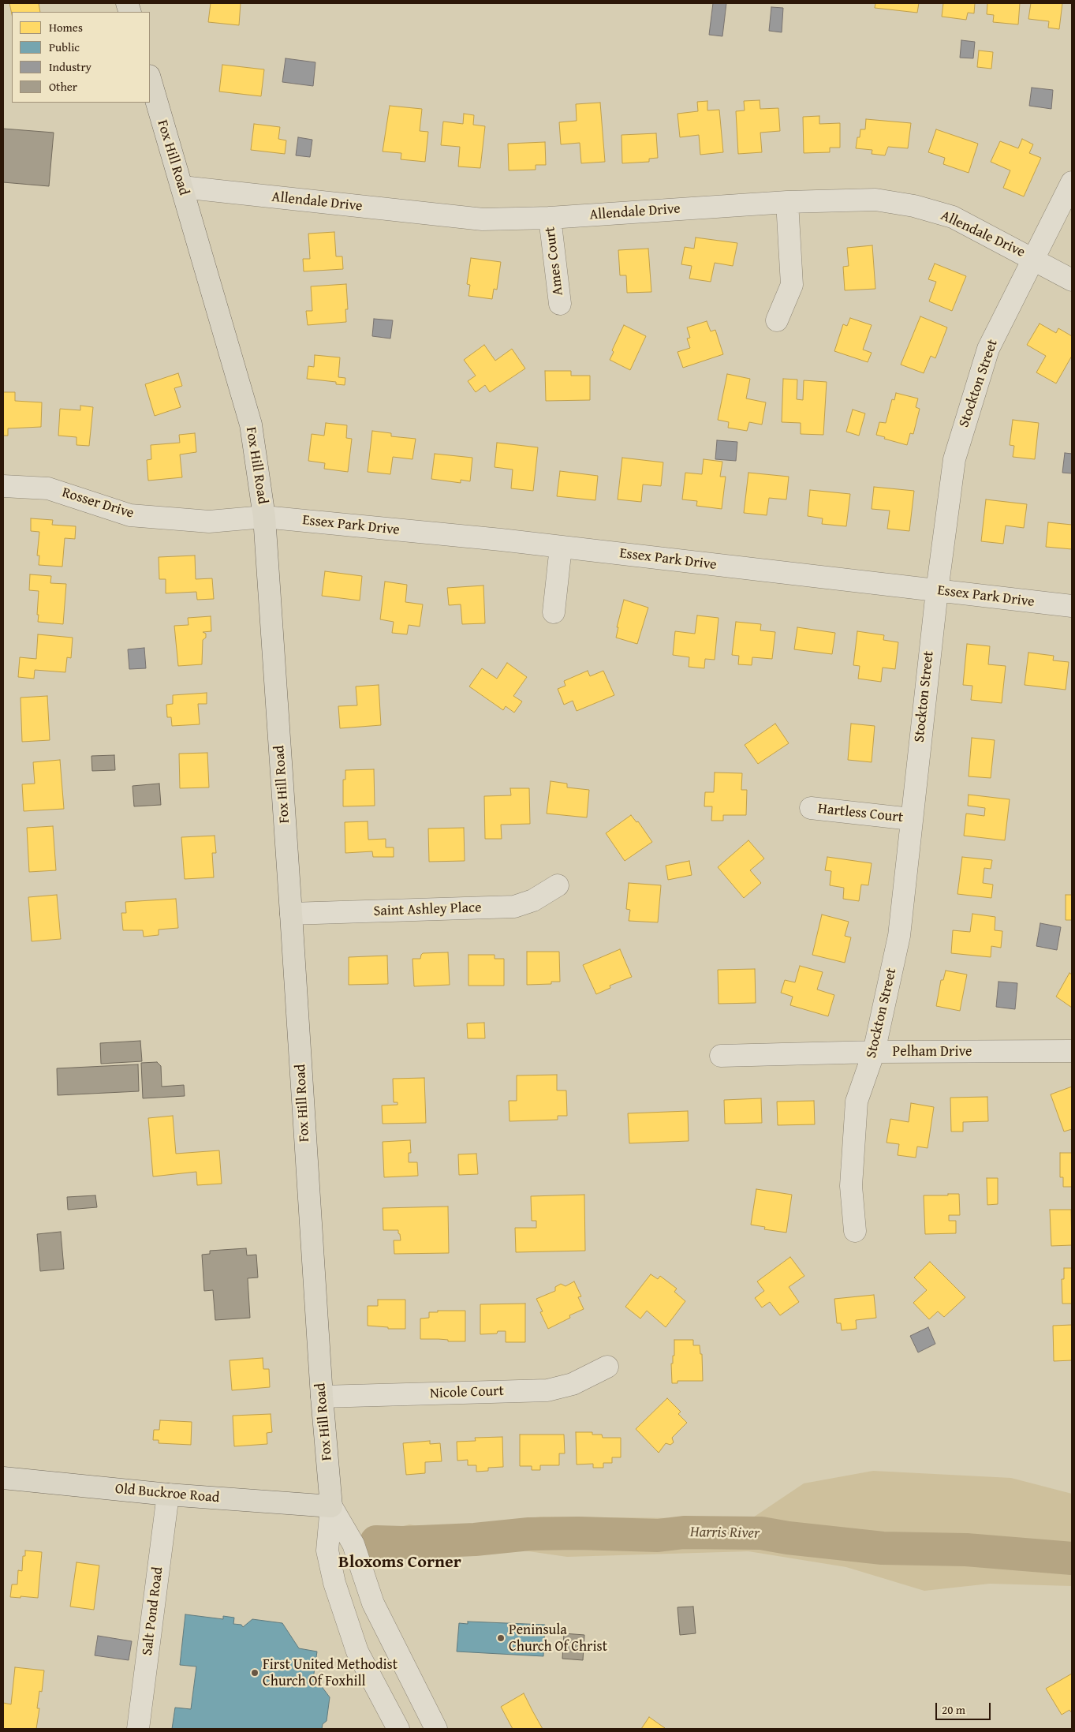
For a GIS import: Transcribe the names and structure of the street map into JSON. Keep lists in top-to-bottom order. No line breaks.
{"streets":{"main road":["Fox Hill Road","Old Buckroe Road"],"street":["Allendale Drive","Ames Court","Stockton Street","Rosser Drive","Essex Park Drive","Hartless Court","Saint Ashley Place","Pelham Drive","Nicole Court","Salt Pond Road"]},"crossings":[["Fox Hill Road","Allendale Drive"],["Fox Hill Road","Rosser Drive"],["Fox Hill Road","Essex Park Drive"],["Fox Hill Road","Saint Ashley Place"],["Fox Hill Road","Nicole Court"],["Fox Hill Road","Old Buckroe Road"],["Allendale Drive","Ames Court"],["Allendale Drive","Stockton Street"],["Stockton Street","Essex Park Drive"],["Stockton Street","Hartless Court"],["Stockton Street","Pelham Drive"],["Rosser Drive","Essex Park Drive"],["Old Buckroe Road","Salt Pond Road"]],"districts":["Bloxoms Corner"],"water":["Harris River"],"places":["Peninsula Church Of Christ","First United Methodist Church Of Foxhill"],"legend":["Homes","Public","Industry","Other"],"scale_bar":"20 m"}
